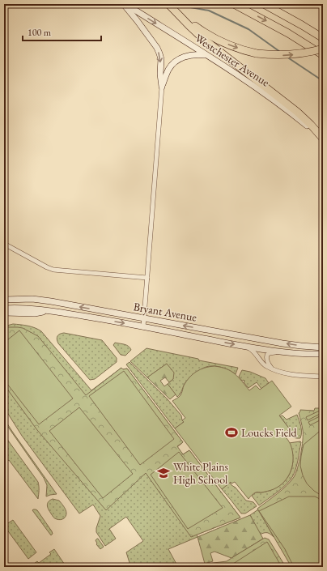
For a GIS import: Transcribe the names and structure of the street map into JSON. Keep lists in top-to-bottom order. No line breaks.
{"streets":{"main road":["Westchester Avenue","Bryant Avenue"]},"one_way":["Westchester Avenue"],"places":{"sports":["Loucks Field"],"school or university":["White Plains High School"]},"scale_bar":"100 m"}
